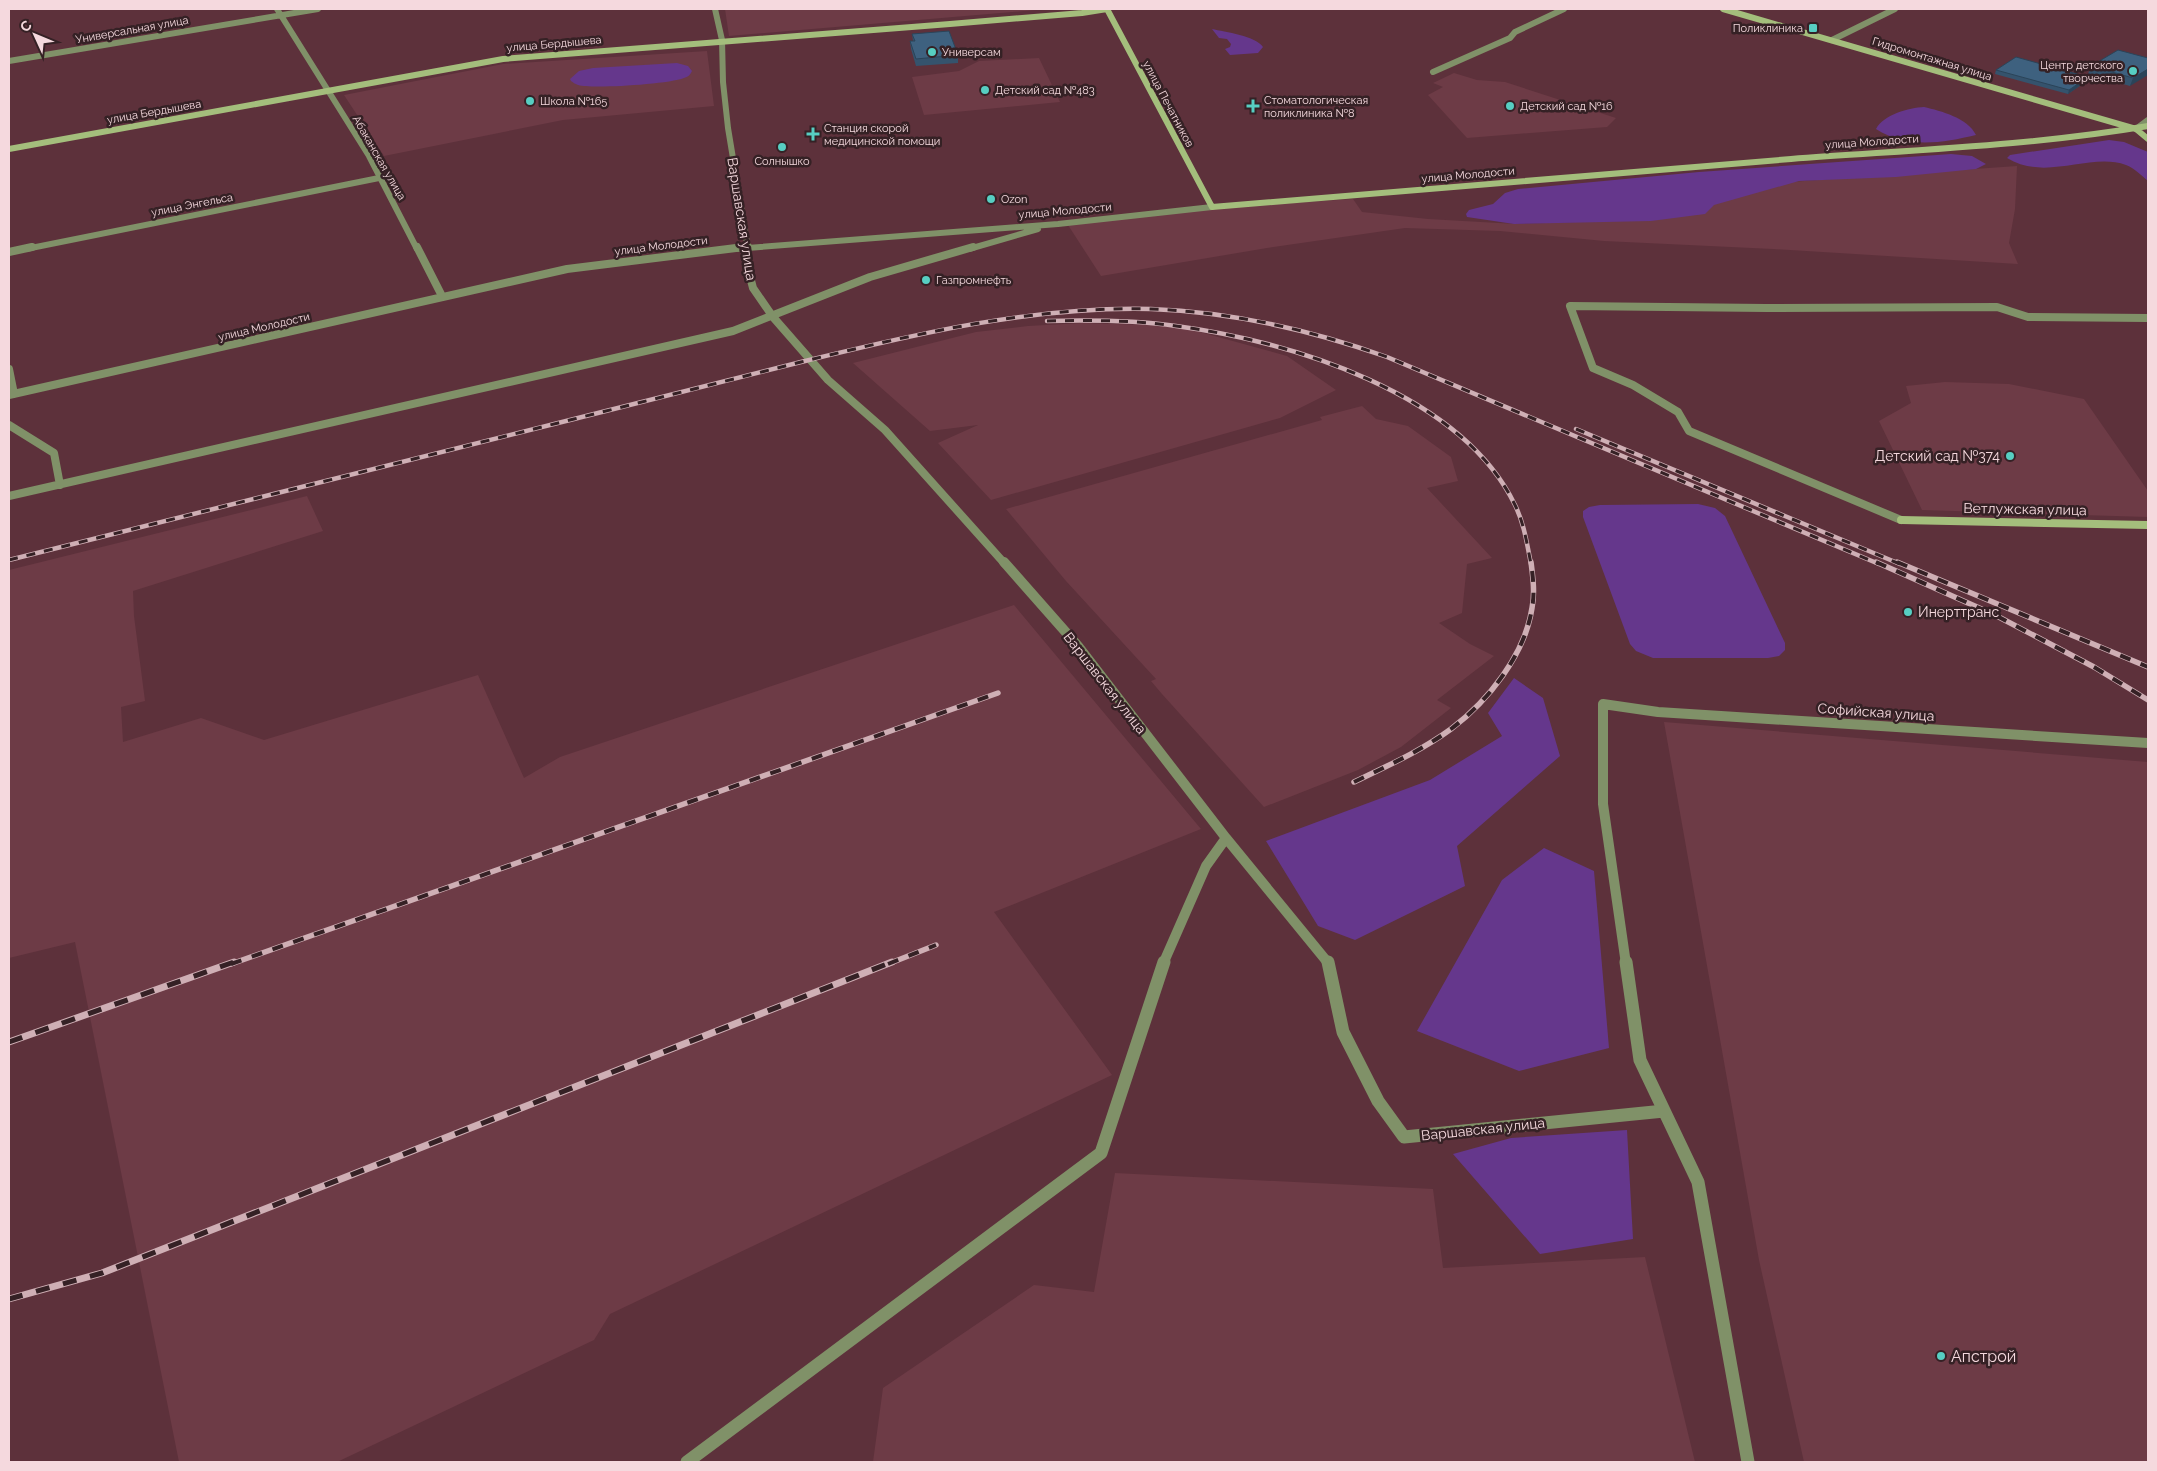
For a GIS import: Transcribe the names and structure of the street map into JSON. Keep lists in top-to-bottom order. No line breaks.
{"streets":{"street":["Универсальная улица","улица Бердышева","Гидромонтажная улица","улица Печатников","улица Молодости","Абаканская улица","улица Энгельса","Варшавская улица","Ветлужская улица","Софийская улица"]},"crossings":[["Универсальная улица","Абаканская улица"],["улица Бердышева","улица Печатников"],["улица Бердышева","Абаканская улица"],["улица Бердышева","Варшавская улица"],["Гидромонтажная улица","улица Молодости"],["улица Печатников","улица Молодости"],["улица Молодости","Абаканская улица"],["улица Молодости","Варшавская улица"],["Абаканская улица","улица Энгельса"],["Варшавская улица","Софийская улица"]],"places":{"transit":["Поликлиника"],"other":["Универсам","Центр детского творчества","Детский сад №483","Школа №165","Детский сад №16","Солнышко","Ozon","Газпромнефть","Детский сад №374","Инерттранс","Апстрой"],"health":["Стоматологическая поликлиника №8","Станция скорой медицинской помощи"]},"north":"top left"}
